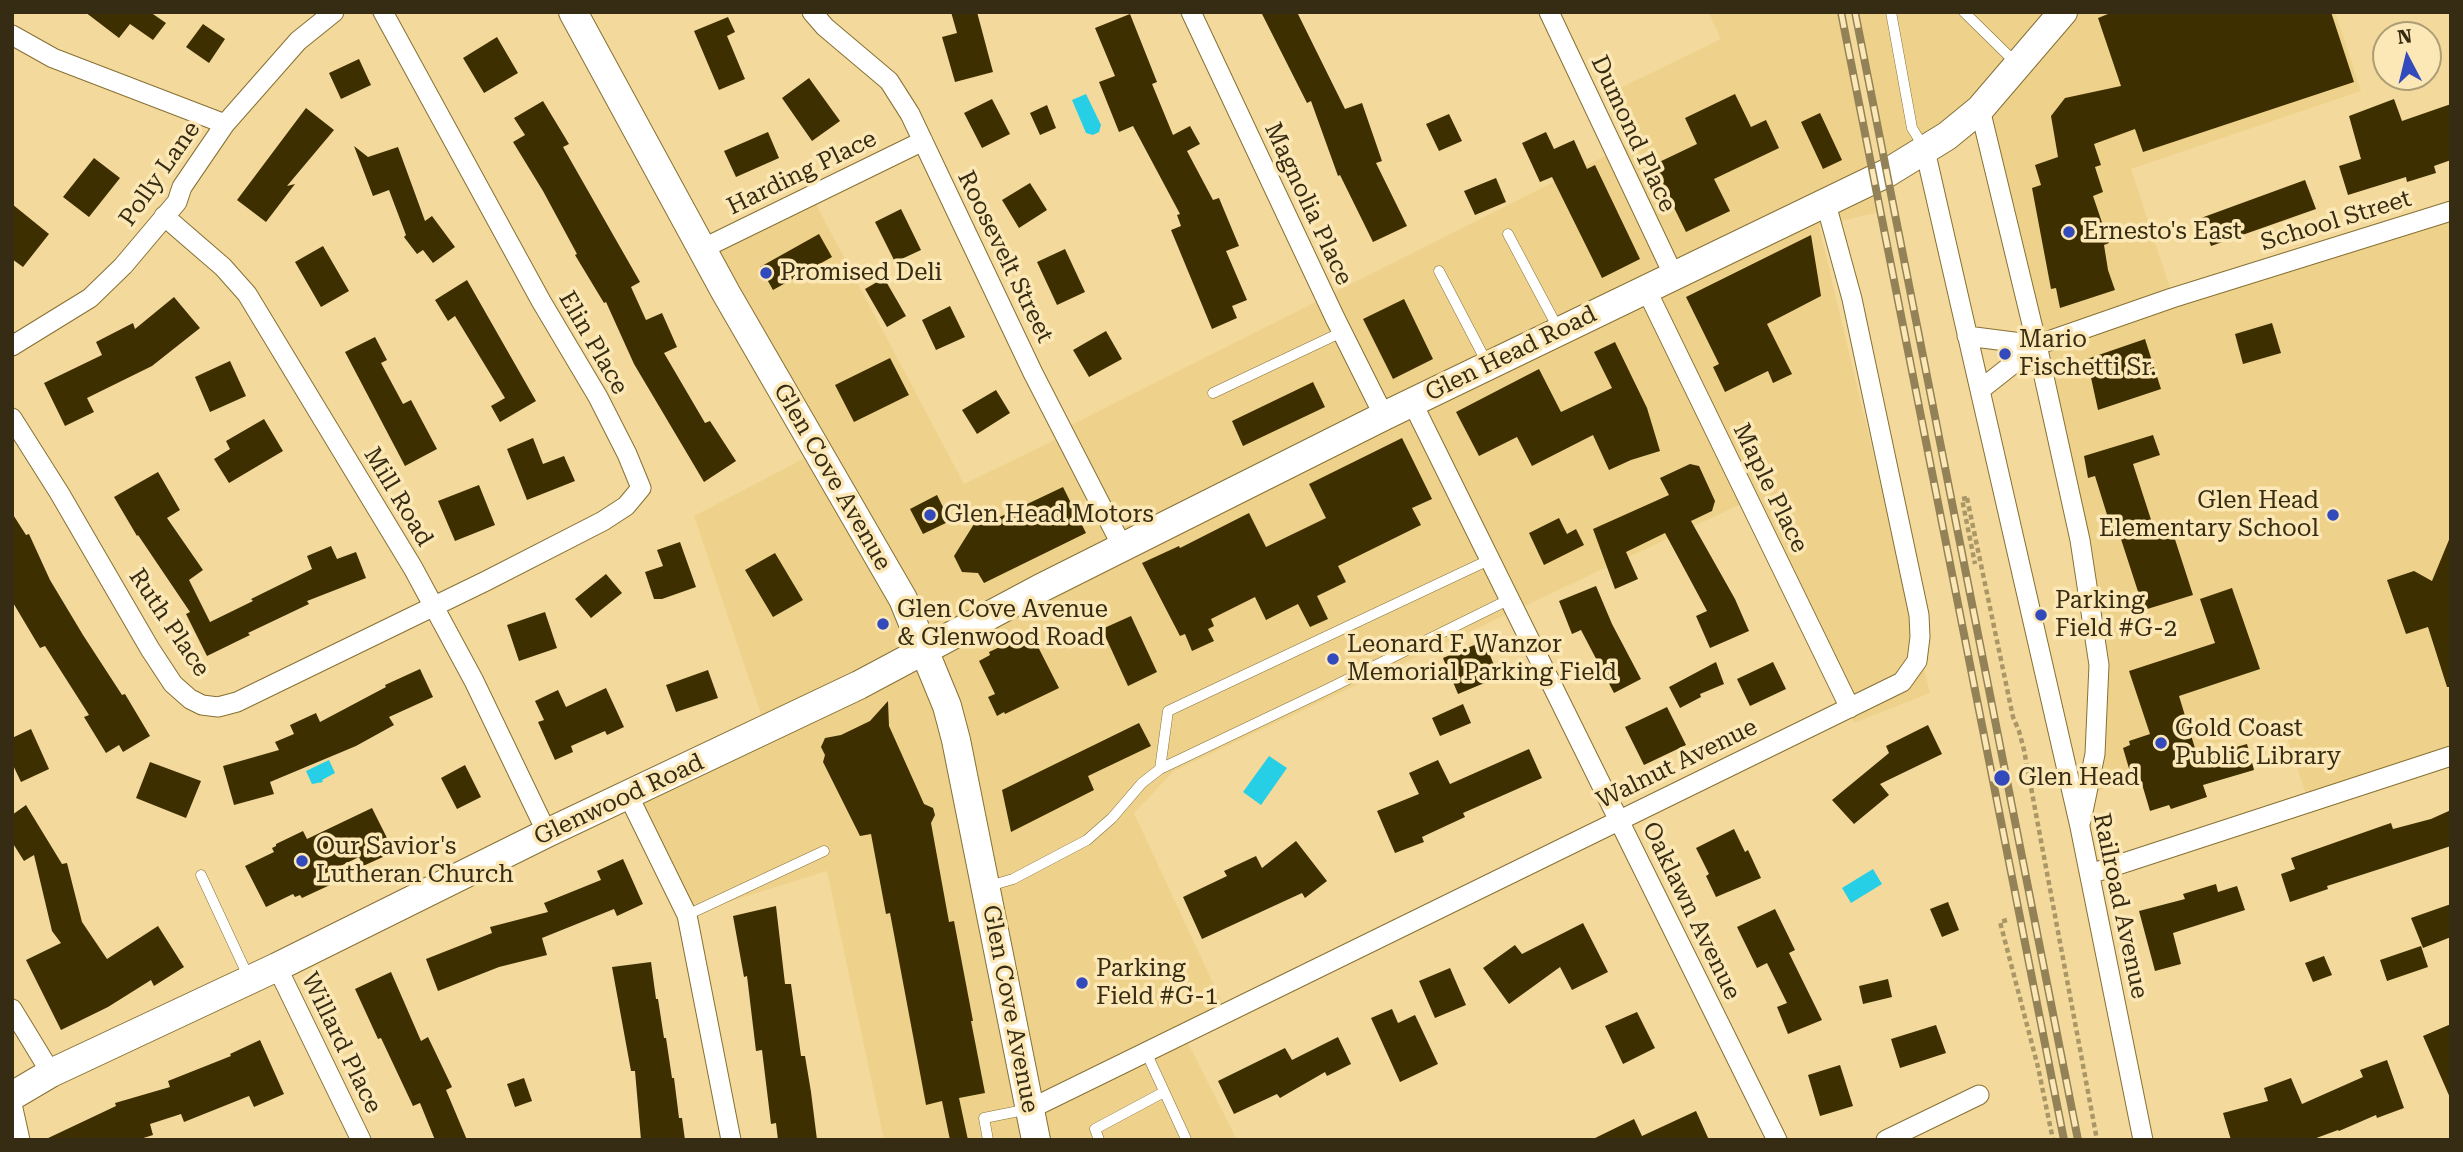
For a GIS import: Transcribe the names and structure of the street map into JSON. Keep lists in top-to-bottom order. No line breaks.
{"streets":{"main road":["Glen Head Road","Glen Cove Avenue","Glenwood Road"],"street":["Dumond Place","Harding Place","Polly Lane","Magnolia Place","School Street","Roosevelt Street","Elin Place","Maple Place","Mill Road","Ruth Place","Walnut Avenue","Railroad Avenue","Oaklawn Avenue","Willard Place"]},"crossings":[["Dumond Place","Glen Head Road"],["Harding Place","Roosevelt Street"],["Harding Place","Glen Cove Avenue"],["Polly Lane","Mill Road"],["Magnolia Place","Glen Head Road"],["School Street","Railroad Avenue"],["Roosevelt Street","Glen Head Road"],["Elin Place","Mill Road"],["Elin Place","Ruth Place"],["Glen Head Road","Glen Cove Avenue"],["Glen Head Road","Maple Place"],["Glen Head Road","Walnut Avenue"],["Glen Head Road","Glenwood Road"],["Glen Head Road","Railroad Avenue"],["Glen Head Road","Oaklawn Avenue"],["Glen Cove Avenue","Walnut Avenue"],["Glen Cove Avenue","Glenwood Road"],["Maple Place","Walnut Avenue"],["Mill Road","Ruth Place"],["Mill Road","Glenwood Road"],["Walnut Avenue","Oaklawn Avenue"],["Glenwood Road","Willard Place"]],"places":["Ernesto's East","Promised Deli","Mario Fischetti Sr.","Glen Head Motors","Glen Head Elementary School","Parking Field #G-2","Glen Cove Avenue & Glenwood Road","Leonard F. Wanzor Memorial Parking Field","Gold Coast Public Library","Glen Head","Our Savior's Lutheran Church","Parking Field #G-1"],"north":"top"}
